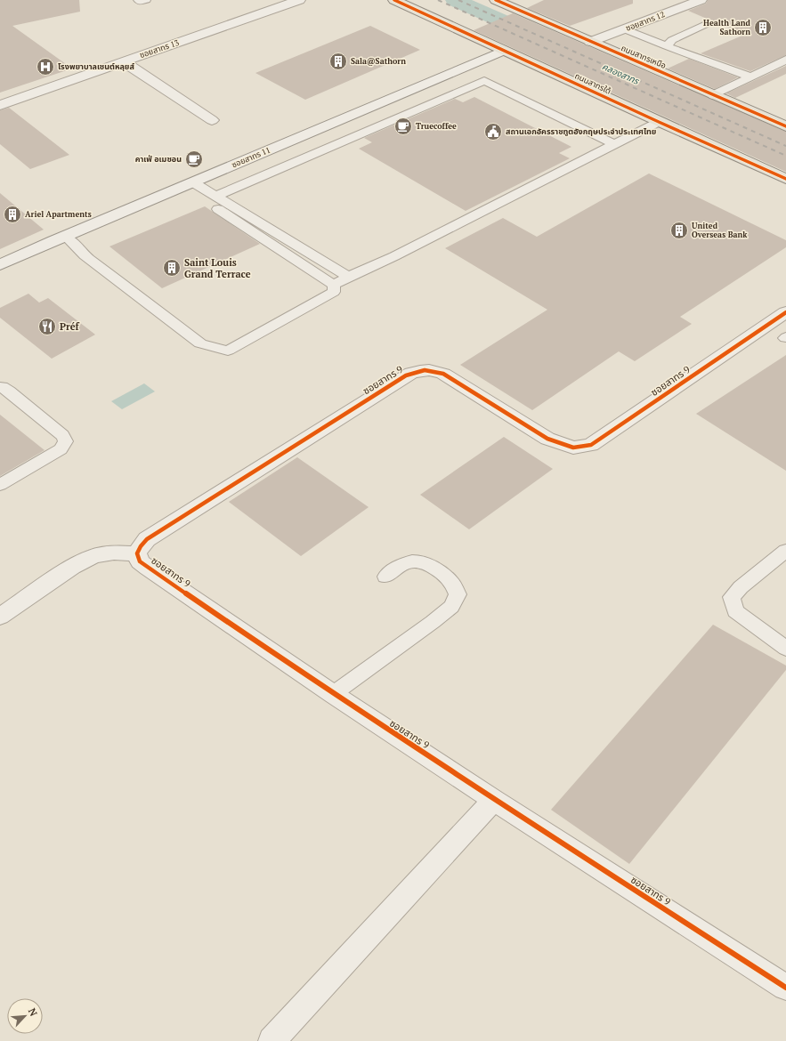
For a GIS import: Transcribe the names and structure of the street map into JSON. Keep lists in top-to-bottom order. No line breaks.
{"streets":{"main road":["ถนนสาทรเหนือ","ถนนสาทรใต้"],"street":["ซอยสาทร 12","ซอยสาทร 13","ซอยสาทร 11","ซอยสาทร 9"]},"crossings":[["ซอยสาทร 12","ถนนสาทรเหนือ"],["ถนนสาทรใต้","ซอยสาทร 11"]],"water":["คลองสาทร"],"places":{"building":["Health Land Sathorn","Sala@Sathorn","Ariel Apartments","United Overseas Bank","Saint Louis Grand Terrace"],"hospital":["โรงพยาบาลเซนต์หลุยส์"],"cafe":["Truecoffee","คาเฟ่ อเมซอน"],"public building":["สถานเอกอัครราชทูตอังกฤษประจำประเทศไทย"],"restaurant":["Préf"]},"north":"top right"}
